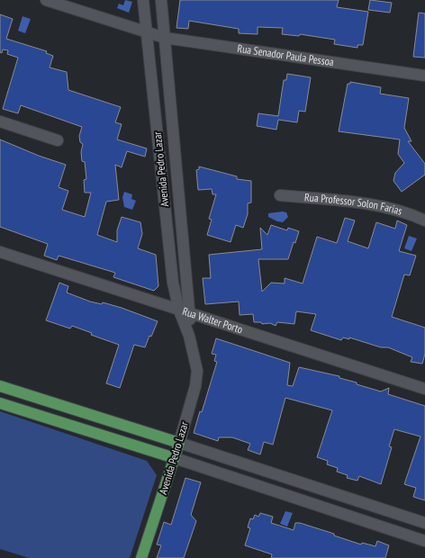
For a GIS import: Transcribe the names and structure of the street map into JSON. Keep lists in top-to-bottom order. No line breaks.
{"streets":{"main road":["Avenida Pedro Lazar"],"street":["Rua Senador Paula Pessoa","Rua Professor Solon Farias","Rua Walter Porto"]},"crossings":[["Rua Senador Paula Pessoa","Avenida Pedro Lazar"],["Avenida Pedro Lazar","Rua Walter Porto"]]}
